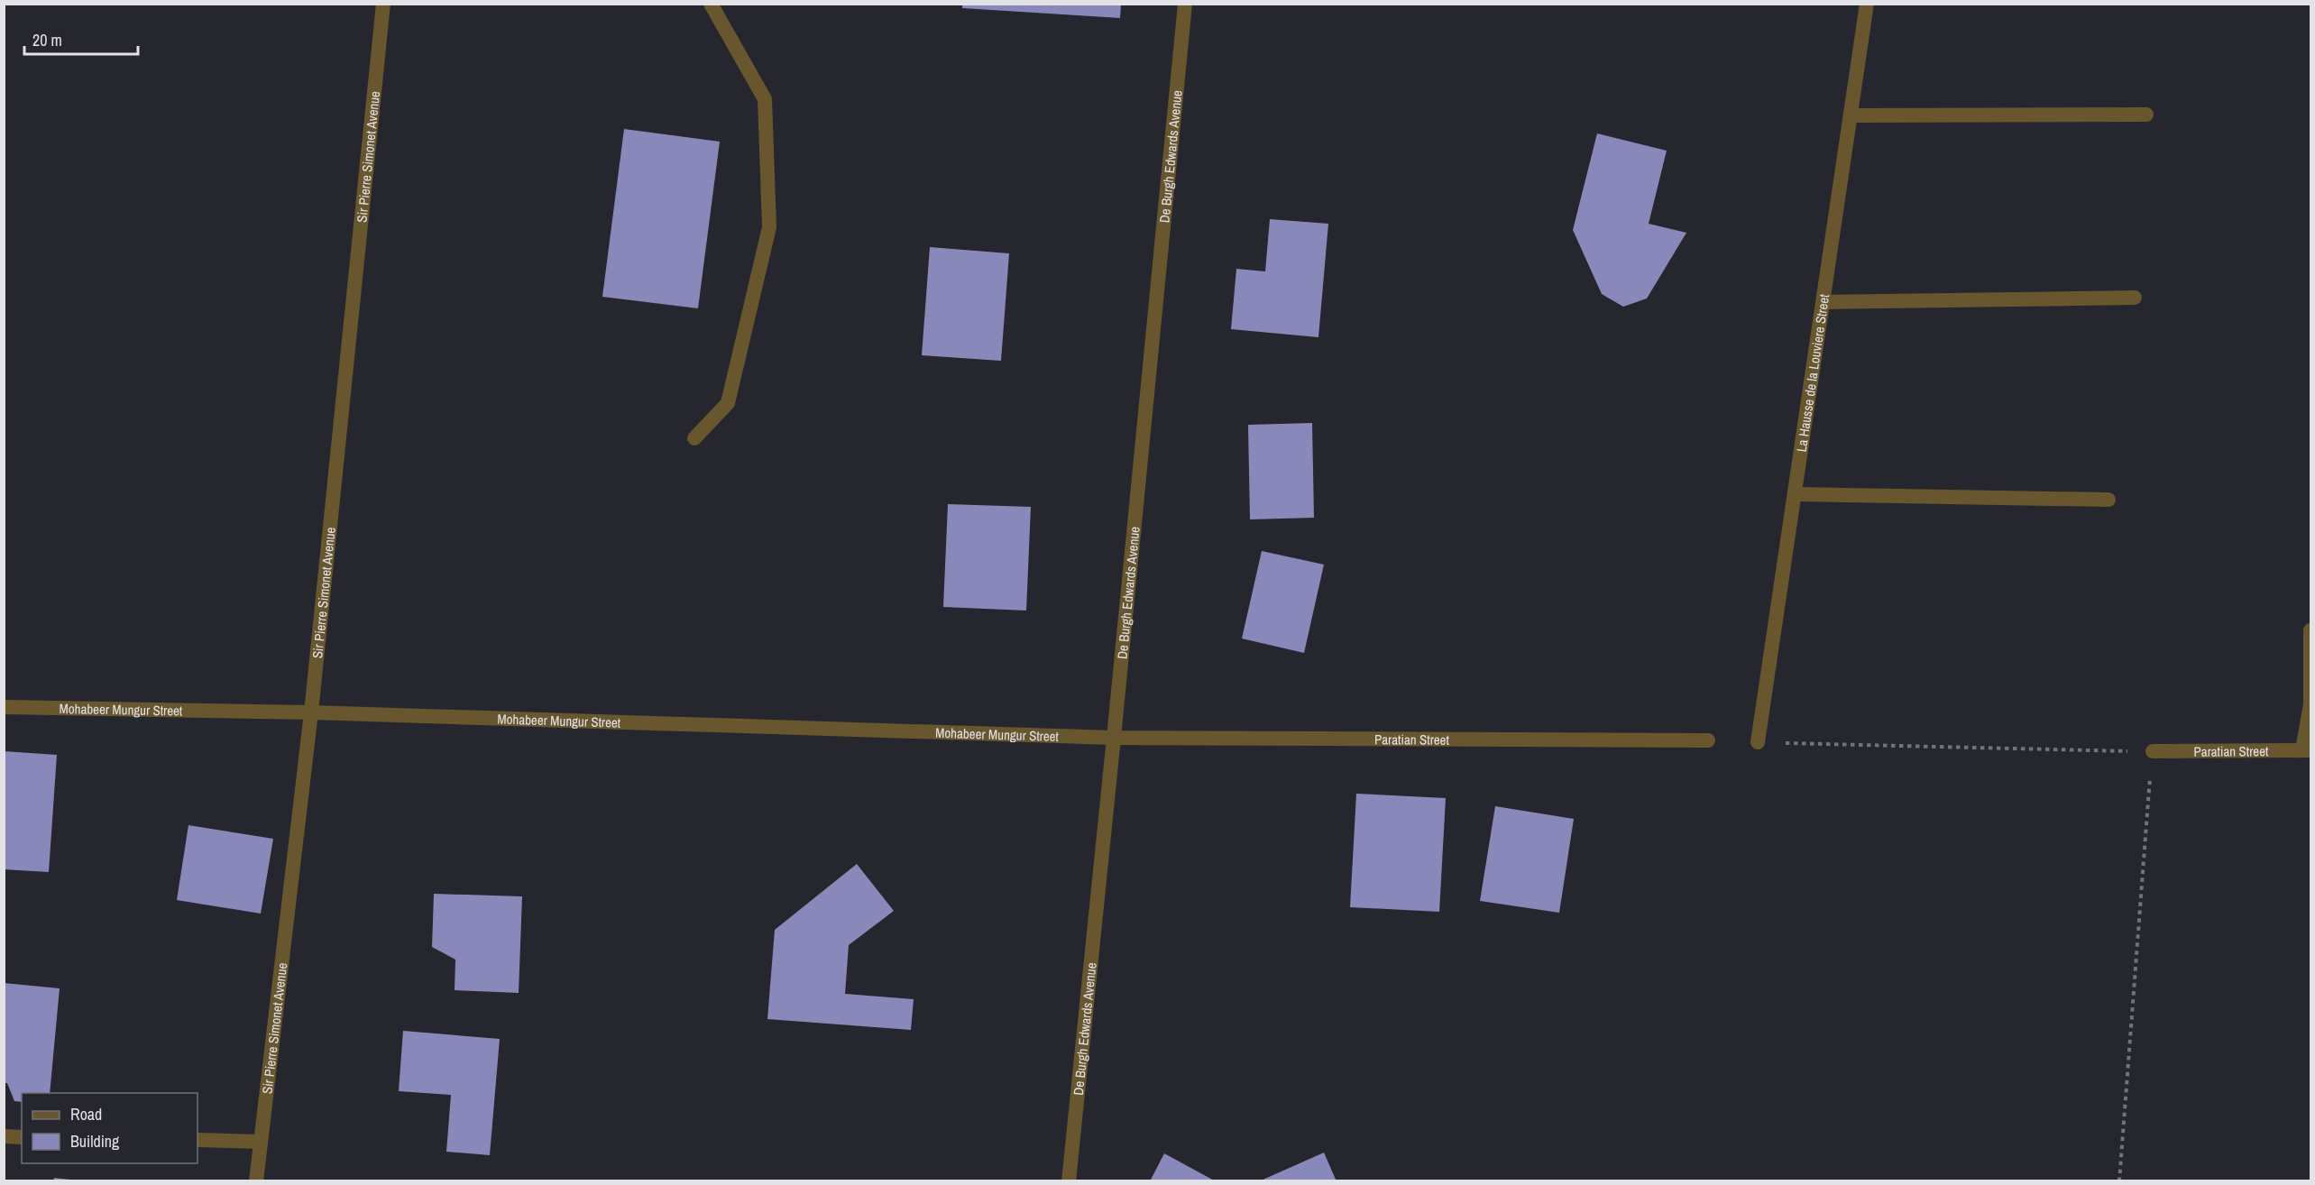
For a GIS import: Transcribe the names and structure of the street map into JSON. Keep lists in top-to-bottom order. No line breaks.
{"streets":{"street":["De Burgh Edwards Avenue","Sir Pierre Simonet Avenue","La Hausse de la Louviere Street","Mohabeer Mungur Street","Paratian Street"]},"crossings":[["De Burgh Edwards Avenue","Mohabeer Mungur Street"],["De Burgh Edwards Avenue","Paratian Street"],["Sir Pierre Simonet Avenue","Mohabeer Mungur Street"],["Mohabeer Mungur Street","Paratian Street"]],"legend":["Road","Building"],"scale_bar":"20 m"}
